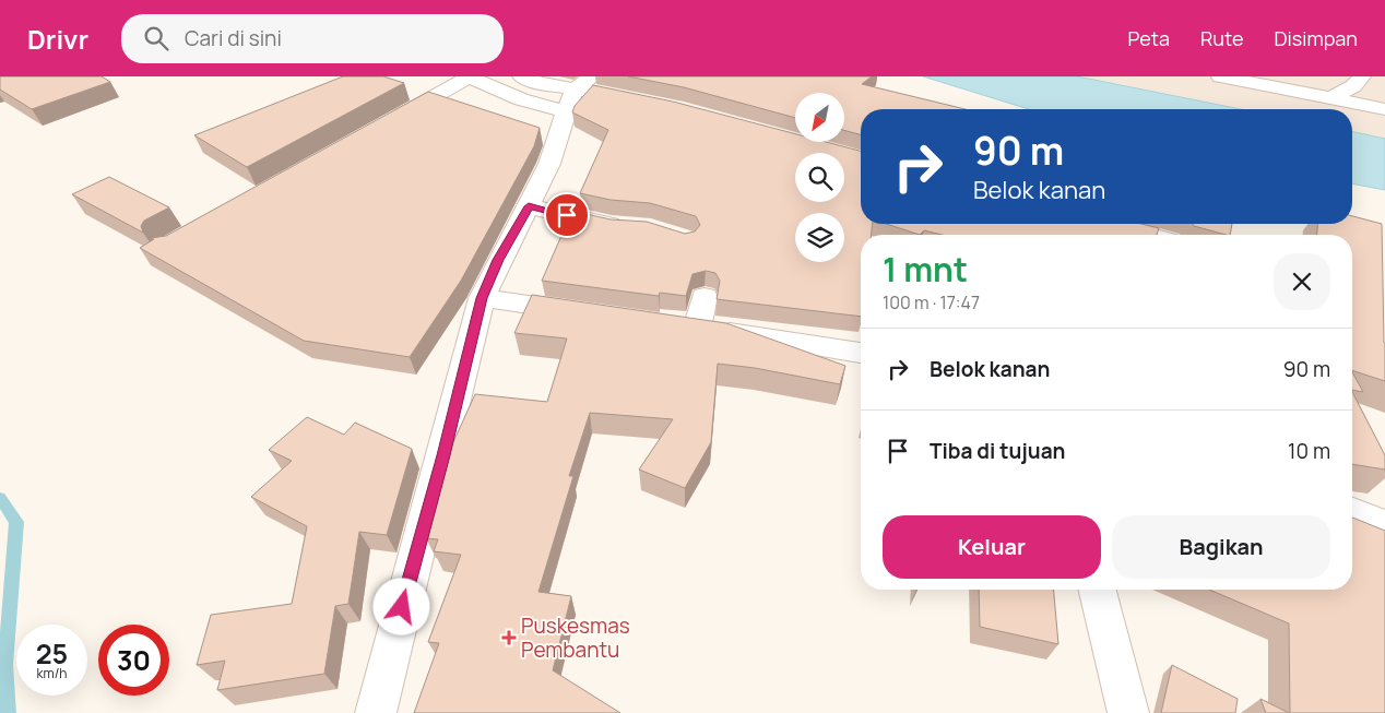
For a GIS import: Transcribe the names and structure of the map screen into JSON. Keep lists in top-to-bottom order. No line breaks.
{"places":{"health":["Puskesmas Pembantu"]},"north":"bottom left","page":{"header":"Drivr","search":"Cari di sini","nav":["Peta","Rute","Disimpan"],"turn":["90 m","Belok kanan"],"heading":["1 mnt","100 m · 17:47"],"list":[{"name":"Belok kanan","value":"90 m"},{"name":"Tiba di tujuan","value":"10 m"}],"buttons":["Keluar","Bagikan"],"speed":"25 km/h","limit":"30"}}
